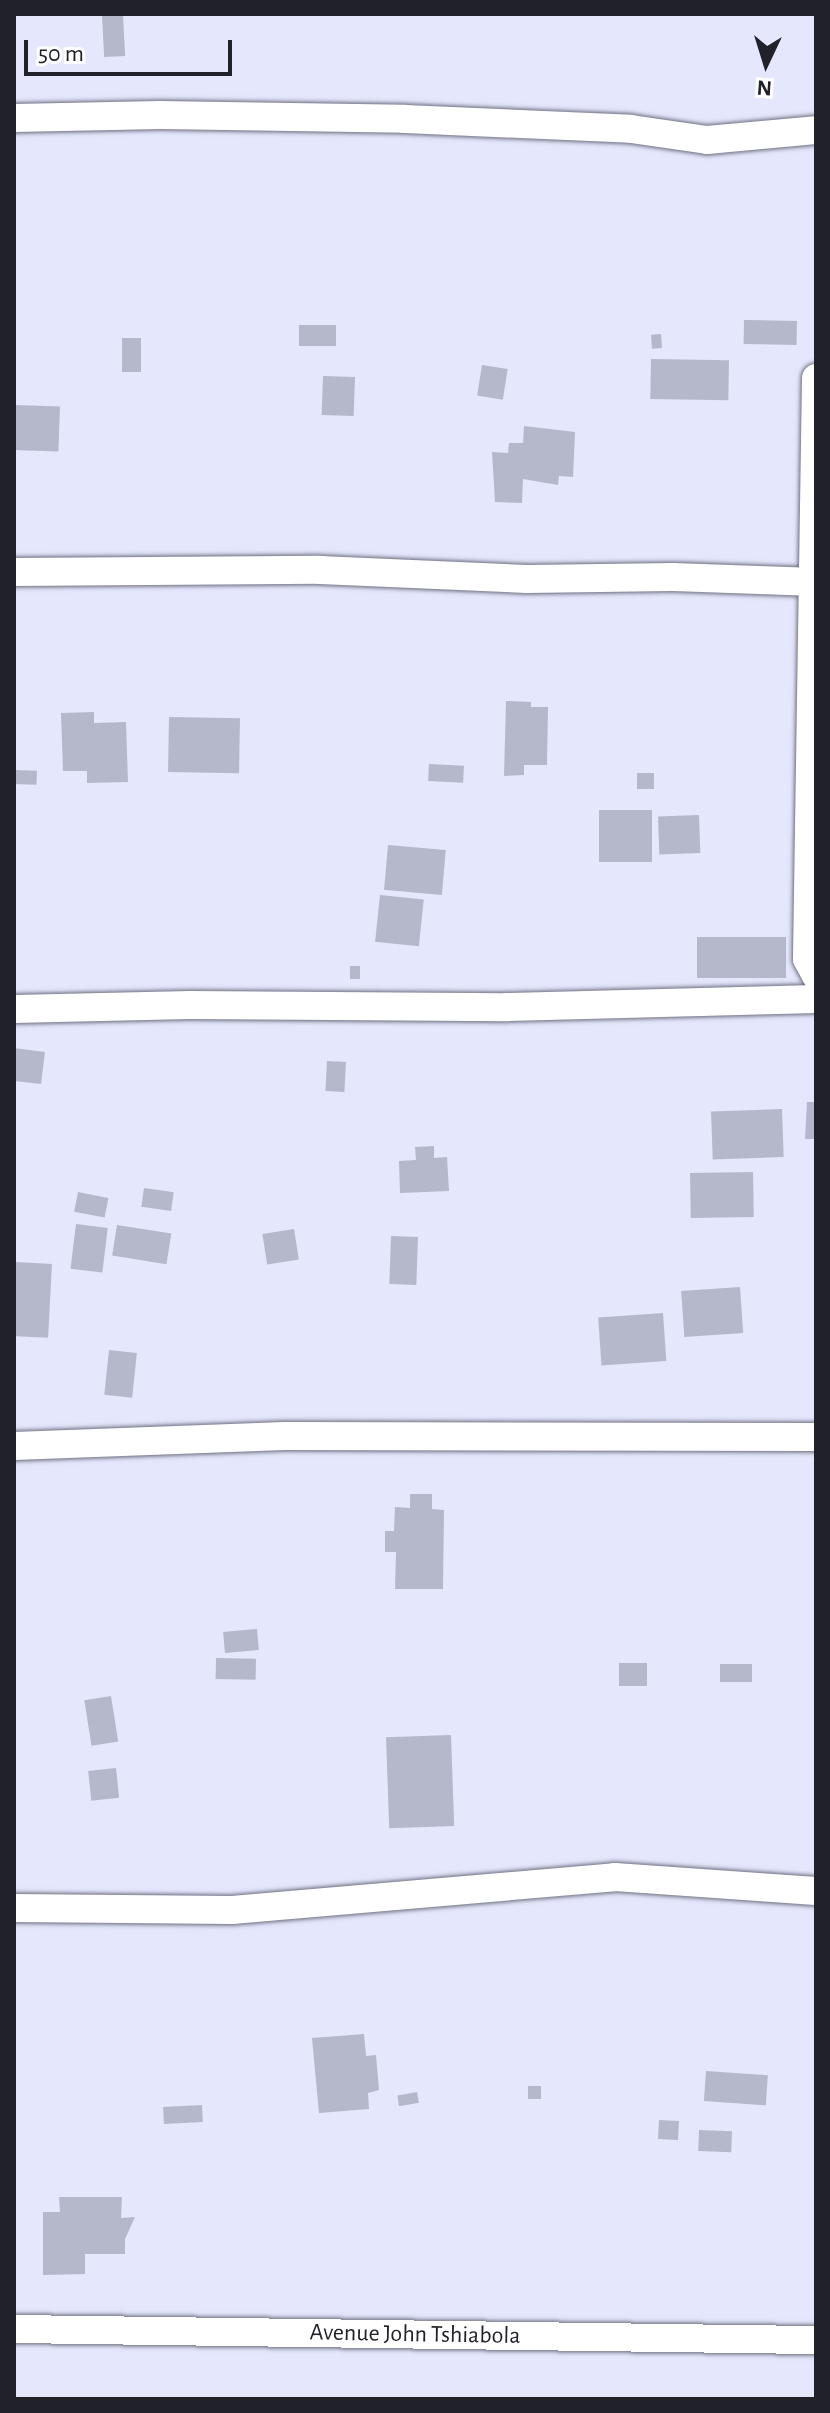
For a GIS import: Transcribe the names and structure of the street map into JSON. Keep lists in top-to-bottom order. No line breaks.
{"streets":{"street":["Avenue John Tshiabola"]},"scale_bar":"50 m","north":"bottom"}
